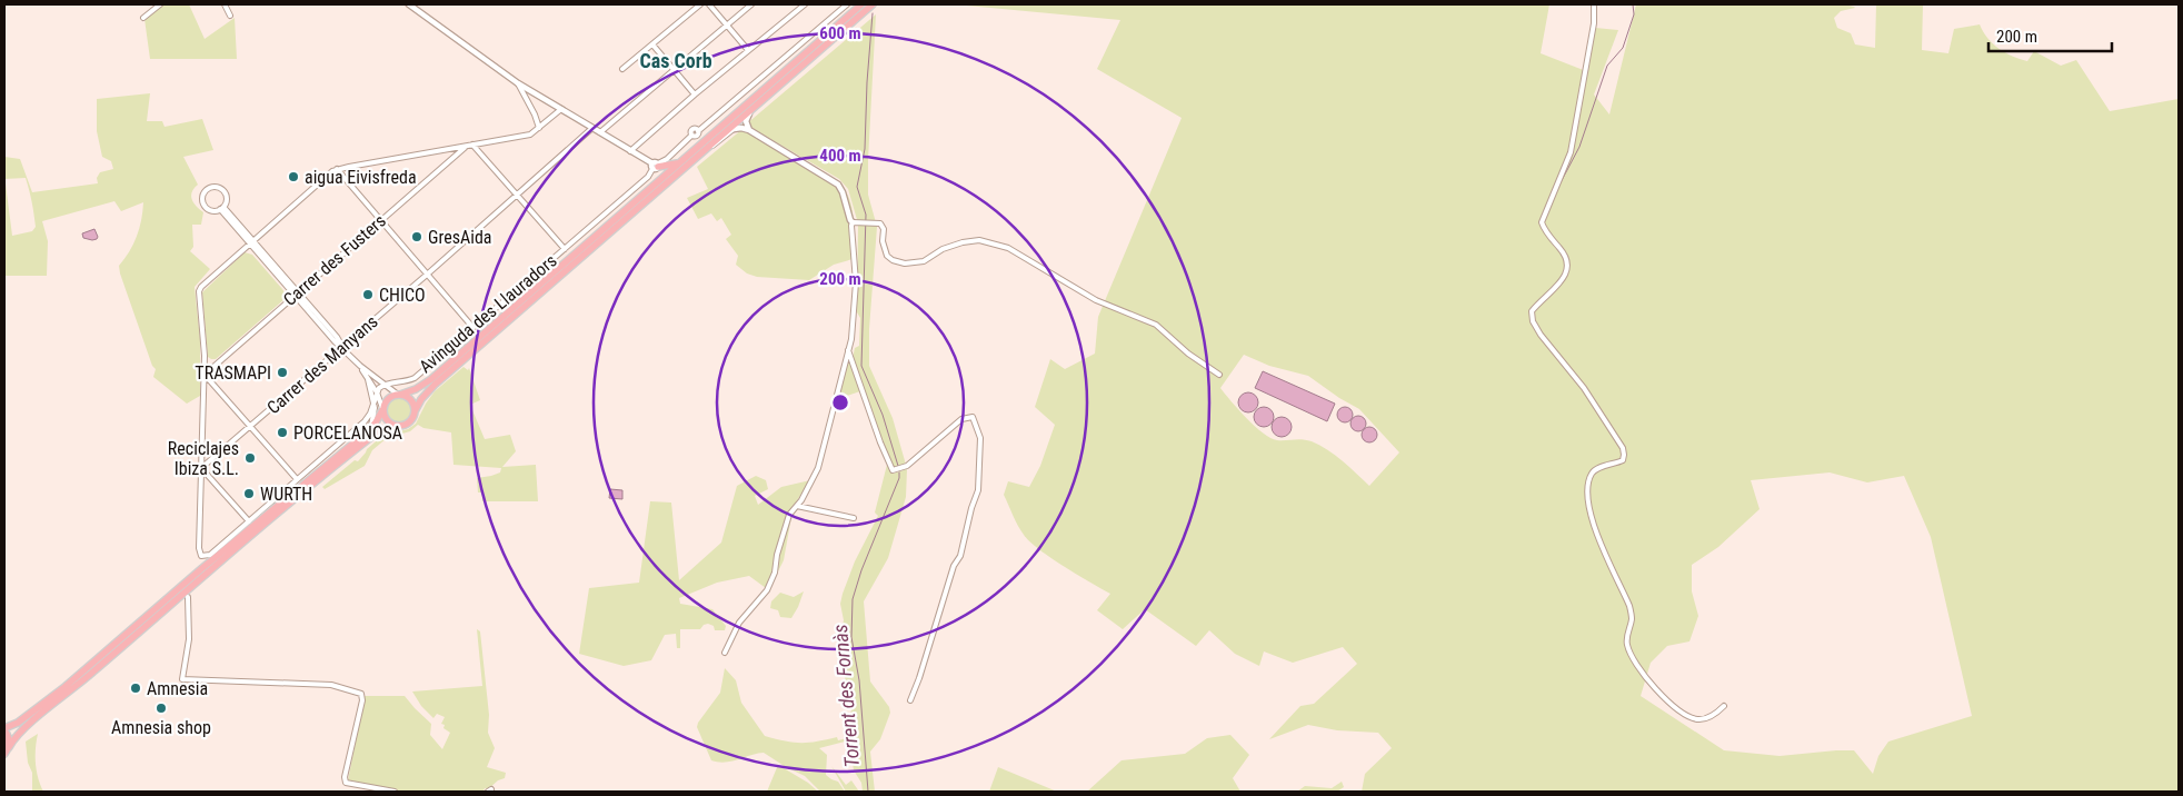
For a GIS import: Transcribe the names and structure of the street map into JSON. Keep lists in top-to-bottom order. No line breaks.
{"streets":{"street":["Carrer des Fusters","Avinguda des Llauradors","Carrer des Manyans"]},"districts":["Cas Corb"],"water":["Torrent des Fornàs"],"places":["aigua Eivisfreda","GresAida","CHICO","TRASMAPI","PORCELANOSA","Reciclajes Ibiza S.L.","WURTH","Amnesia","Amnesia shop"],"scale_bar":"200 m","rings":["600 m","400 m","200 m"]}
